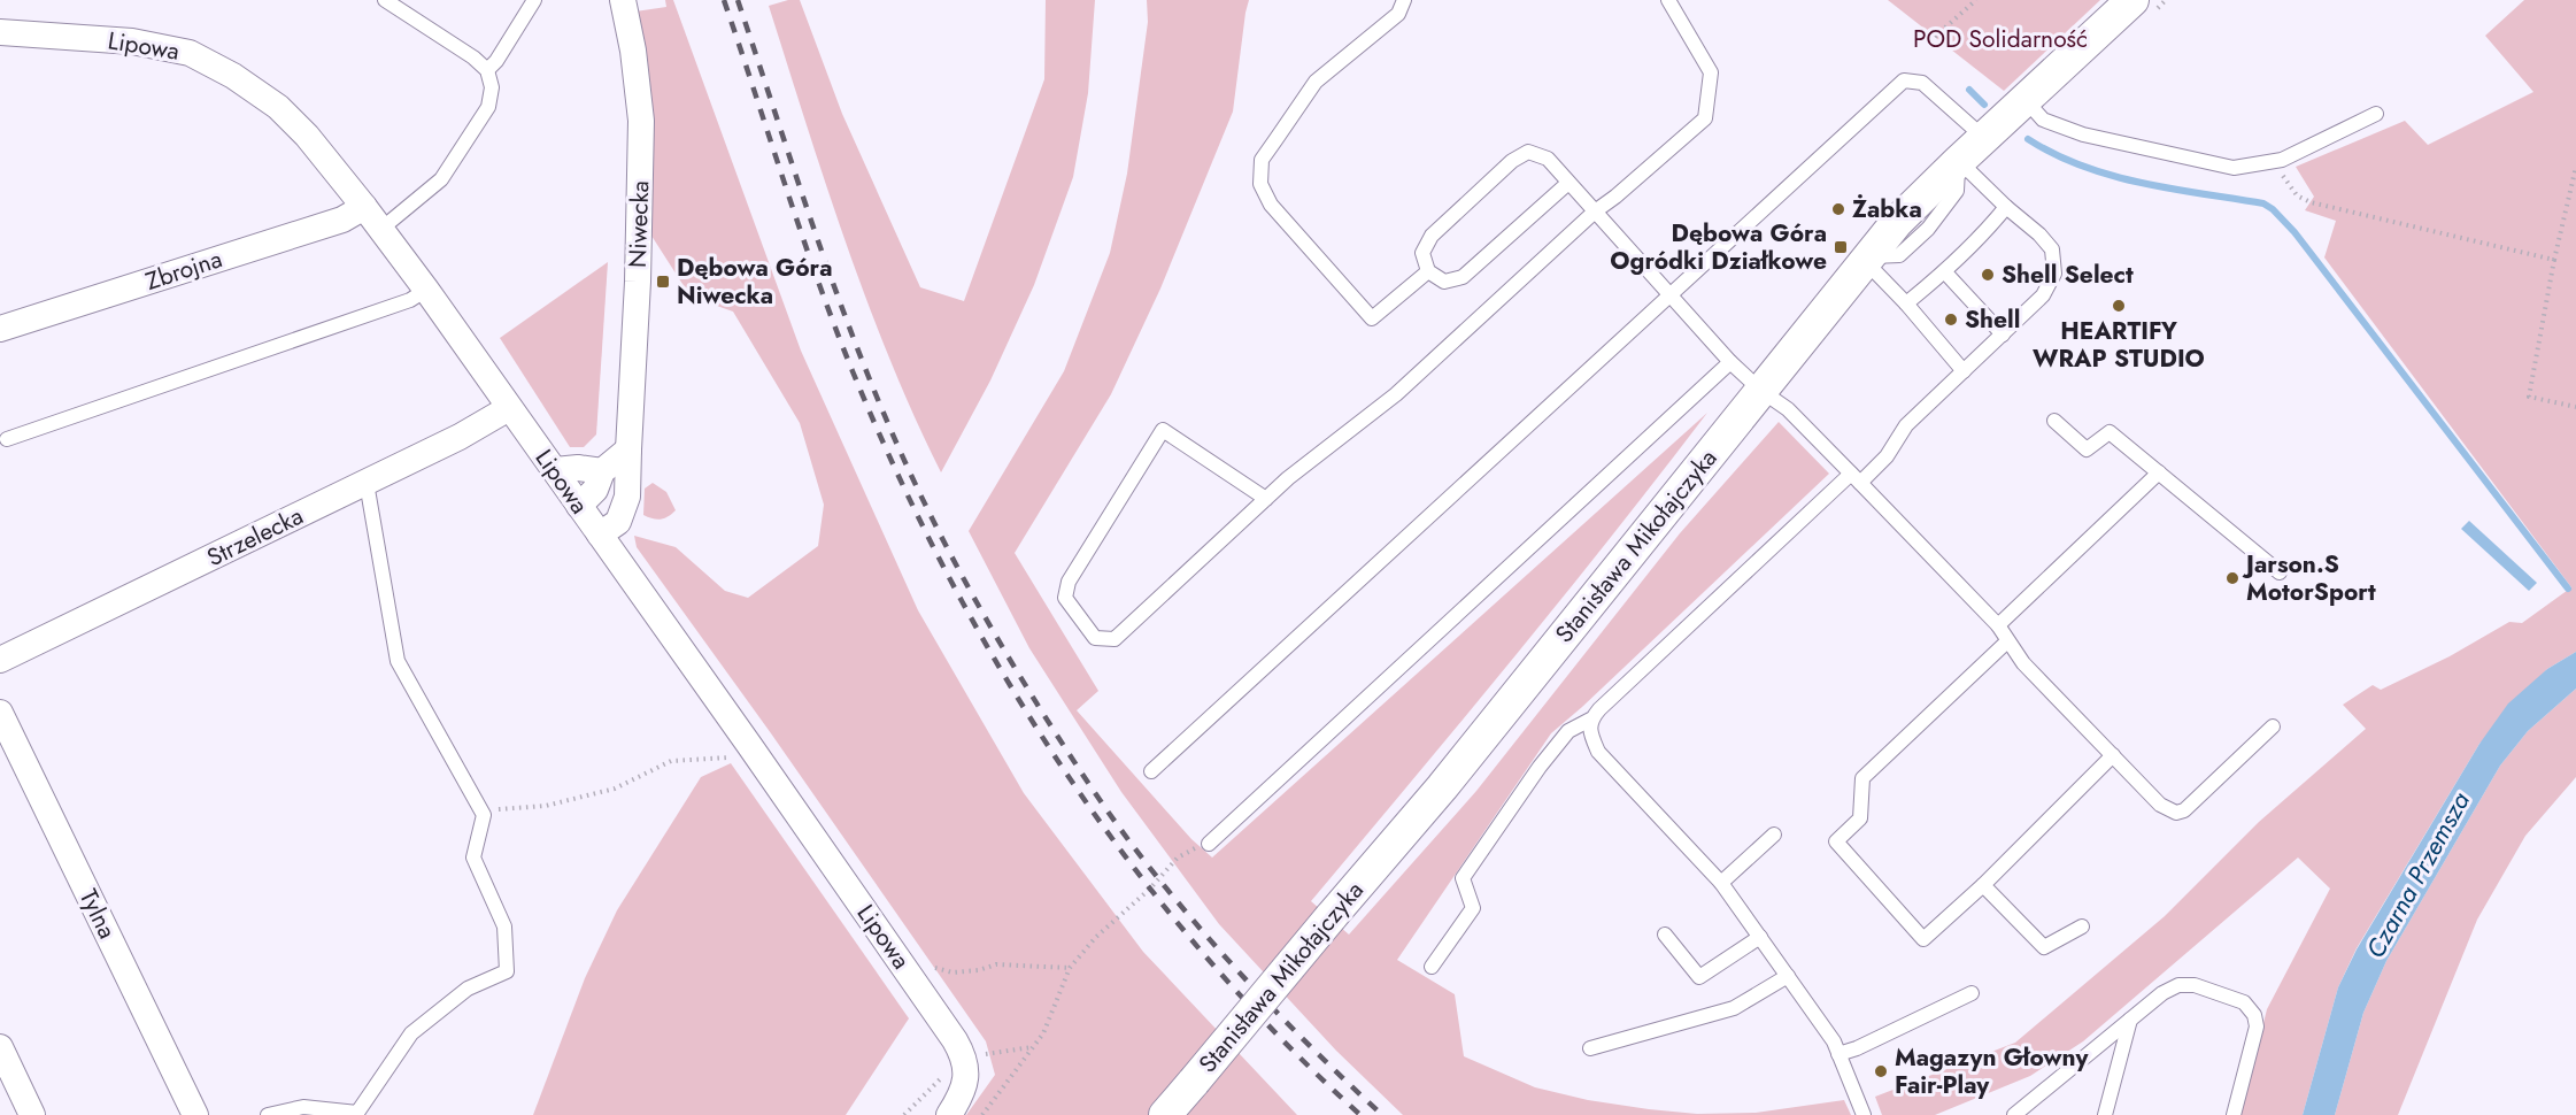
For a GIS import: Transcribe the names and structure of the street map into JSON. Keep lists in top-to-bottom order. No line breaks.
{"streets":{"street":["Lipowa","Niwecka","Zbrojna","Strzelecka","Stanisława Mikołajczyka","Tylna"]},"crossings":[["Lipowa","Niwecka"],["Lipowa","Zbrojna"],["Lipowa","Strzelecka"]],"water":["Czarna Przemsza"],"parks":["POD Solidarność"],"places":{"other":["Żabka","Shell Select","HEARTIFY WRAP STUDIO","Shell","Jarson.S MotorSport","Magazyn Głowny Fair-Play"],"transit":["Dębowa Góra Ogródki Działkowe","Dębowa Góra Niwecka"]}}
